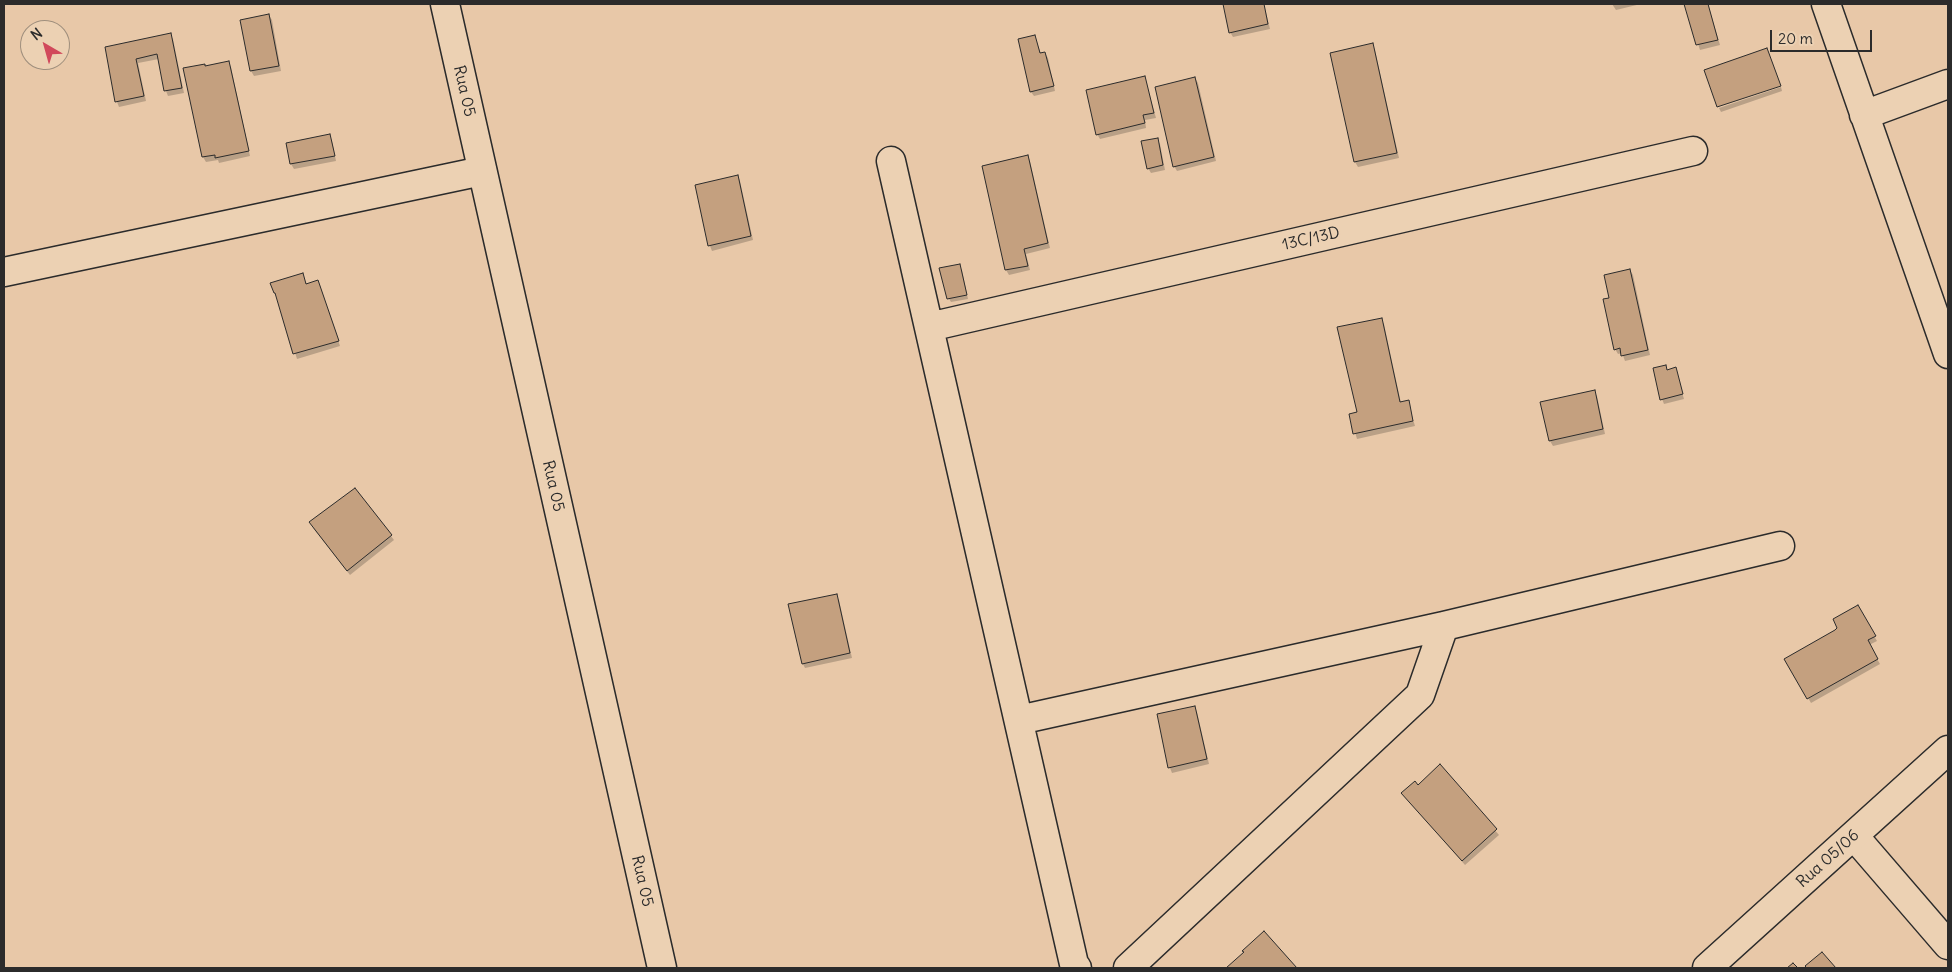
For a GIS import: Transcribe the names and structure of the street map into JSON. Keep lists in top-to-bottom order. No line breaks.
{"streets":{"street":["Rua 05","13C/13D","Rua 05/06"]},"scale_bar":"20 m","north":"top left"}
